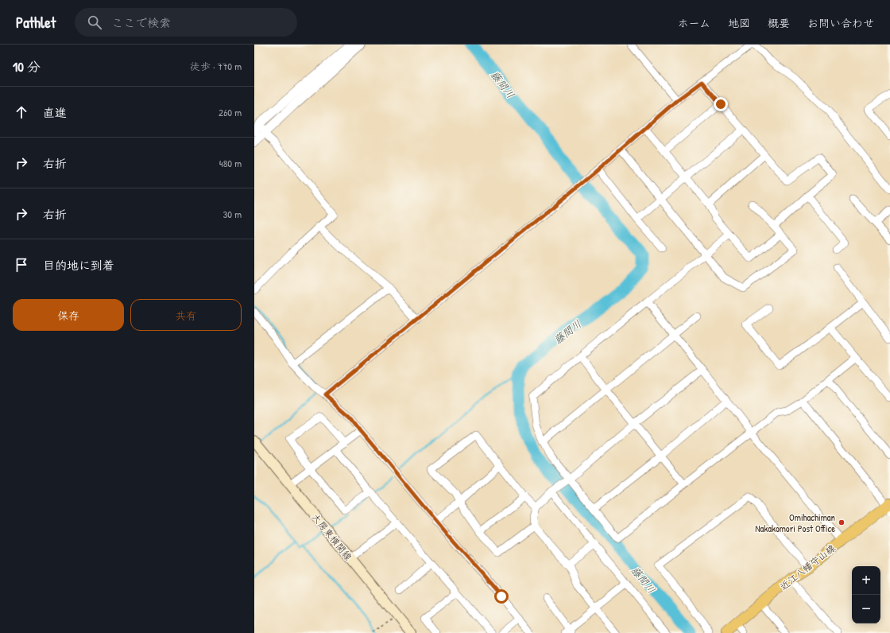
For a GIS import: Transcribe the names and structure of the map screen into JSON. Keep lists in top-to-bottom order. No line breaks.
{"streets":{"main road":["大房東横関線","近江八幡守山線"]},"water":["藤間川"],"places":["Omihachiman Nakakomori Post Office"],"page":{"header":"Pathlet","search":"ここで検索","nav":["ホーム","地図","概要","お問い合わせ"],"heading":["10 分","徒歩 · 770 m"],"list":[["直進","260 m"],["右折","480 m"],["右折","30 m"],"目的地に到着"],"buttons":["保存","共有"],"map_buttons":["+","−"]}}
